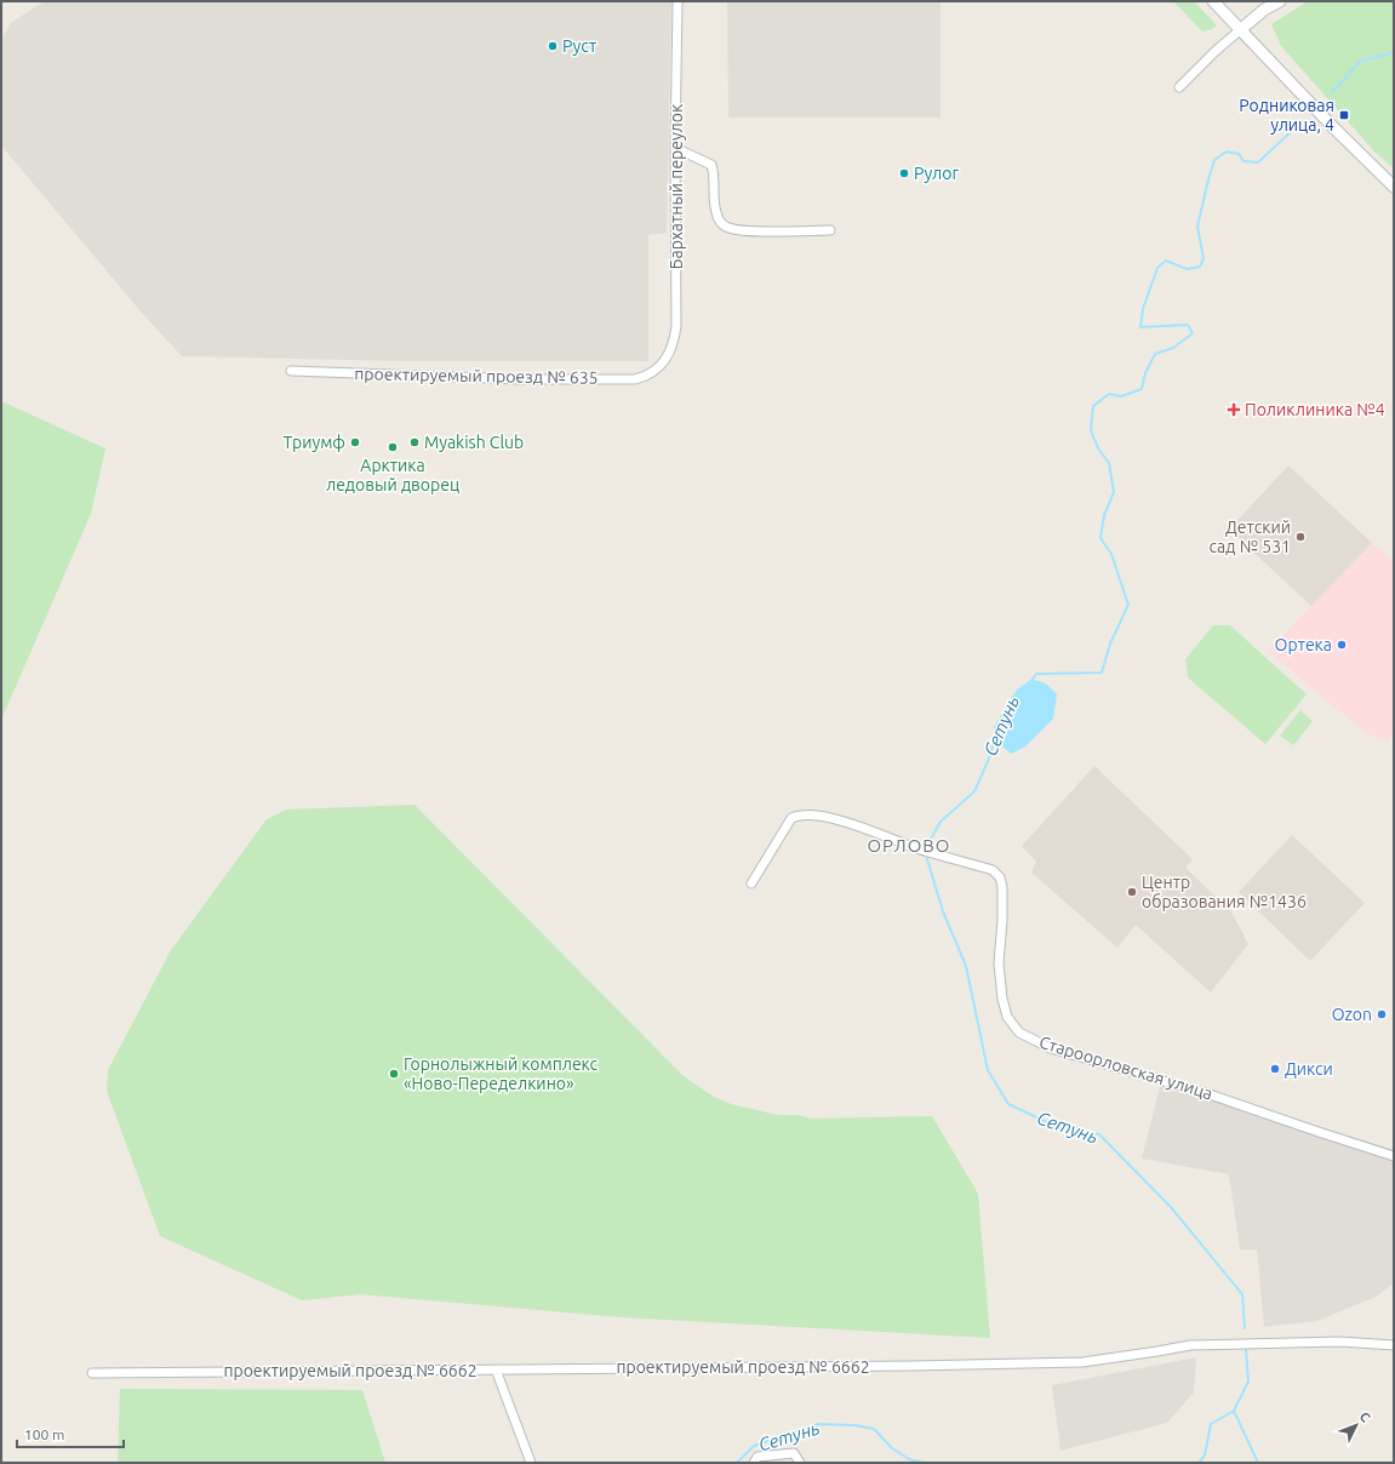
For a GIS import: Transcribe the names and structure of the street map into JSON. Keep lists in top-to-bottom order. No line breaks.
{"streets":{"street":["Бархатный переулок","проектируемый проезд № 635","Староорловская улица","проектируемый проезд № 6662"]},"crossings":[["Бархатный переулок","проектируемый проезд № 635"]],"districts":["ОРЛОВО"],"water":["Сетунь"],"places":{"other":["Руст","Рулог","Триумф","Myakish Club","Арктика ледовый дворец","Детский сад № 531","Ортека","Центр образования №1436","Ozon","Дикси","Горнолыжный комплекс «Ново-Переделкино»"],"transit":["Родниковая улица, 4"],"health":["Поликлиника №4"]},"scale_bar":"100 m","north":"top right"}
